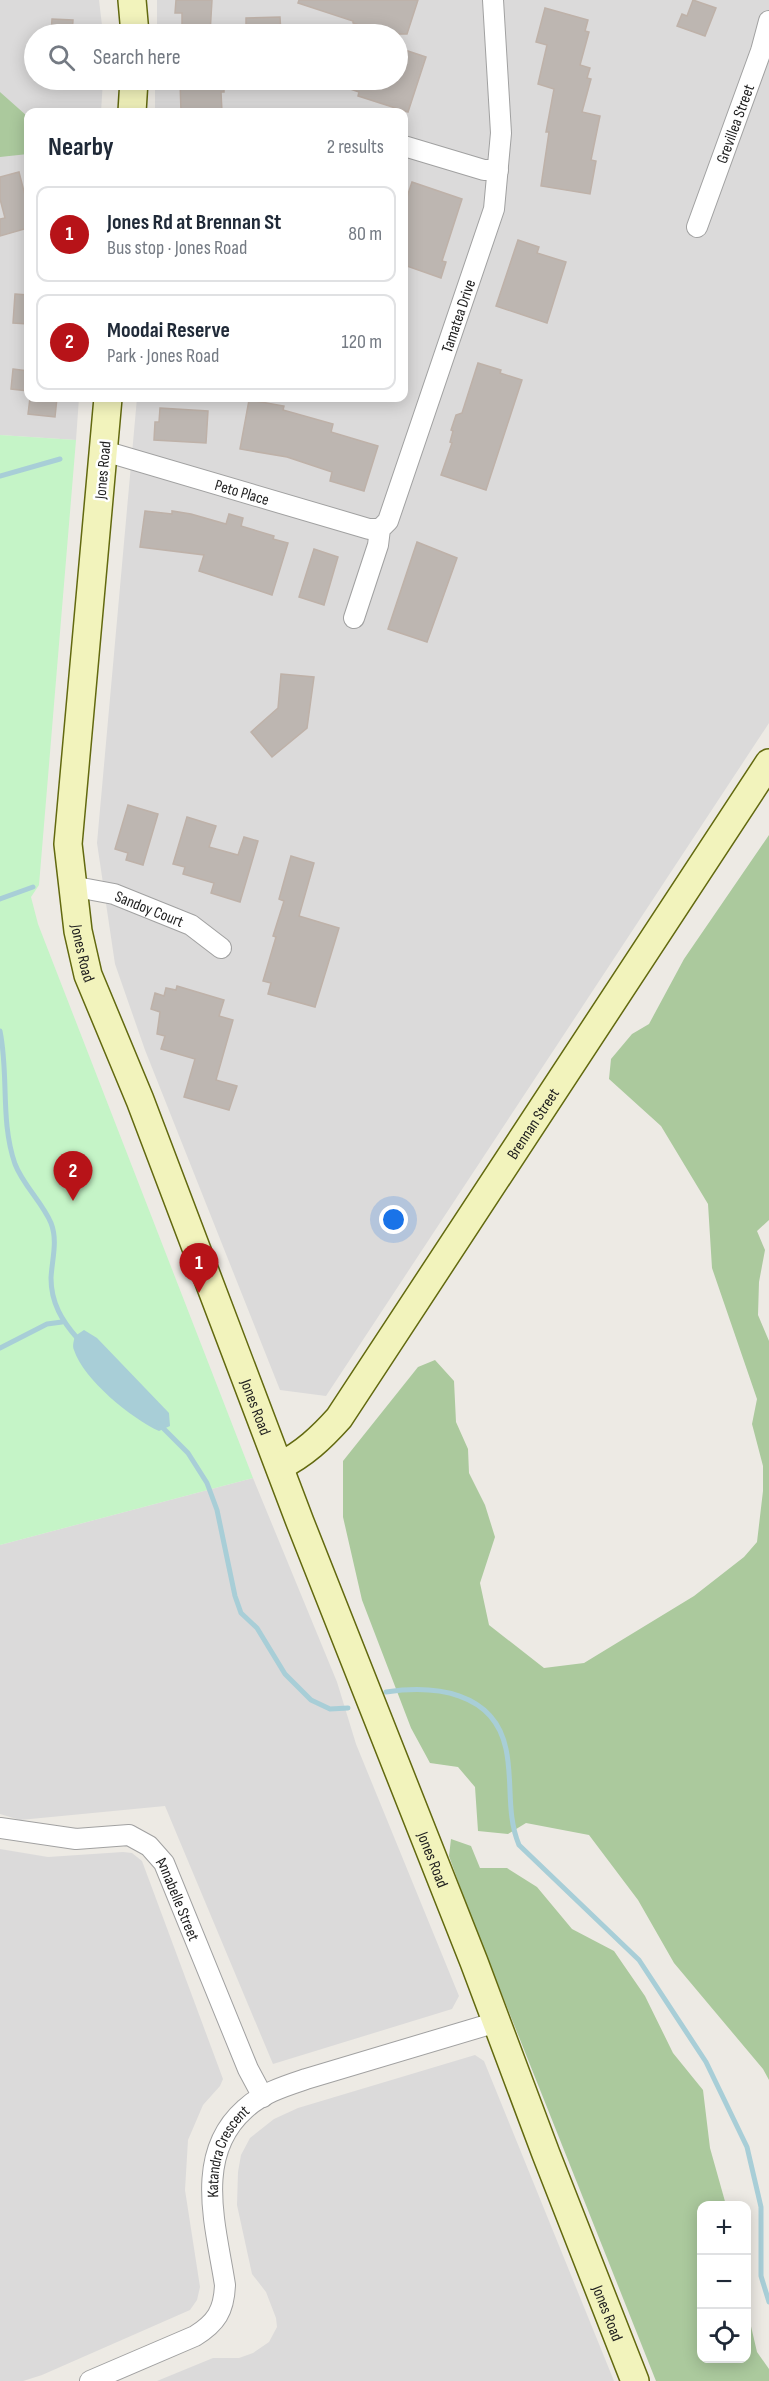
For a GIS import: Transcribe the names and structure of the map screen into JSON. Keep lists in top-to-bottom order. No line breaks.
{"streets":{"street":["Grevillea Street","Tamatea Drive","Jones Road","Peto Place","Sandoy Court","Brennan Street","Annabelle Street","Katandra Crescent"]},"crossings":[["Tamatea Drive","Peto Place"],["Jones Road","Peto Place"],["Jones Road","Sandoy Court"],["Jones Road","Brennan Street"],["Jones Road","Katandra Crescent"],["Annabelle Street","Katandra Crescent"]],"page":{"search":"Search here","heading":["Nearby","2 results"],"list":[{"mark":"1","name":"Jones Rd at Brennan St","note":"Bus stop · Jones Road","value":"80 m"},{"mark":"2","name":"Moodai Reserve","note":"Park · Jones Road","value":"120 m"}],"pins":["2","1"],"map_buttons":["+","−"]}}
